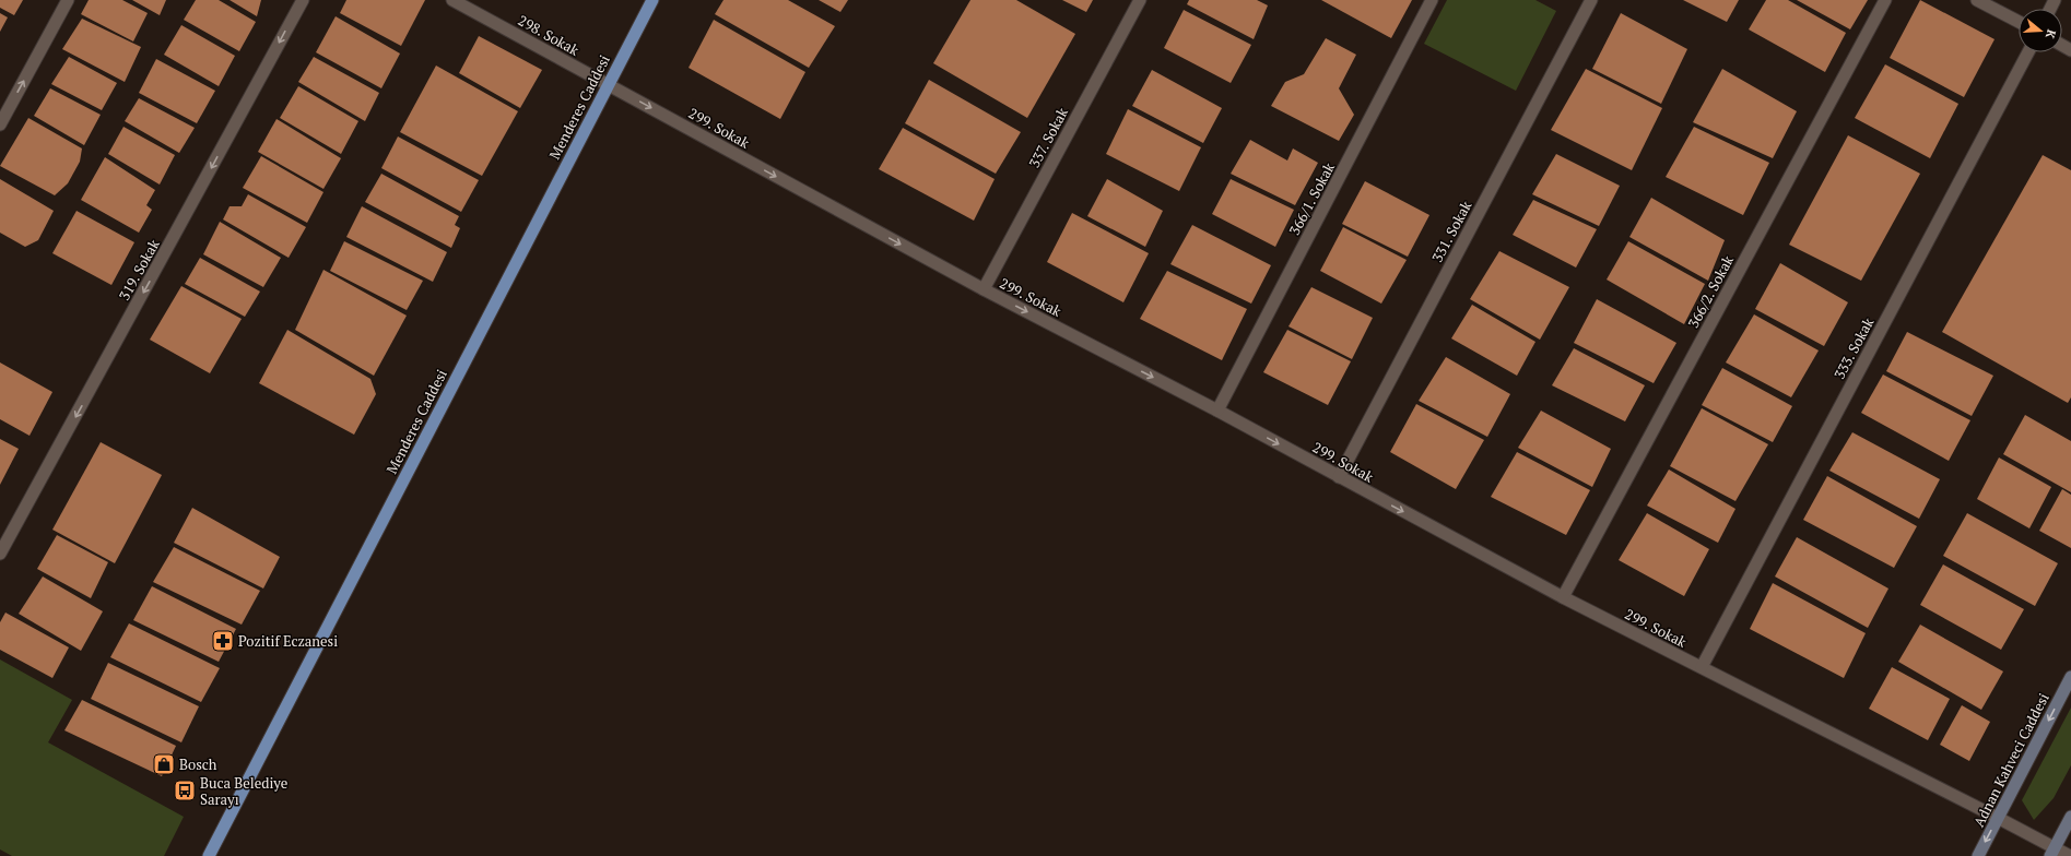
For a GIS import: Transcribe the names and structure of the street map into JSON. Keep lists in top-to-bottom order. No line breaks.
{"streets":{"main road":["Menderes Caddesi","Adnan Kahveci Caddesi"],"street":["298. Sokak","299. Sokak","337. Sokak","366/1. Sokak","331. Sokak","319. Sokak","366/2. Sokak","333. Sokak"]},"crossings":[["298. Sokak","Menderes Caddesi"],["298. Sokak","299. Sokak"],["Menderes Caddesi","299. Sokak"],["299. Sokak","337. Sokak"],["299. Sokak","366/1. Sokak"],["299. Sokak","331. Sokak"],["299. Sokak","366/2. Sokak"],["299. Sokak","333. Sokak"],["299. Sokak","Adnan Kahveci Caddesi"]],"one_way":["299. Sokak","319. Sokak","Adnan Kahveci Caddesi"],"places":{"pharmacy":["Pozitif Eczanesi"],"shop":["Bosch"],"bus stop":["Buca Belediye Sarayı"]},"north":"right"}
